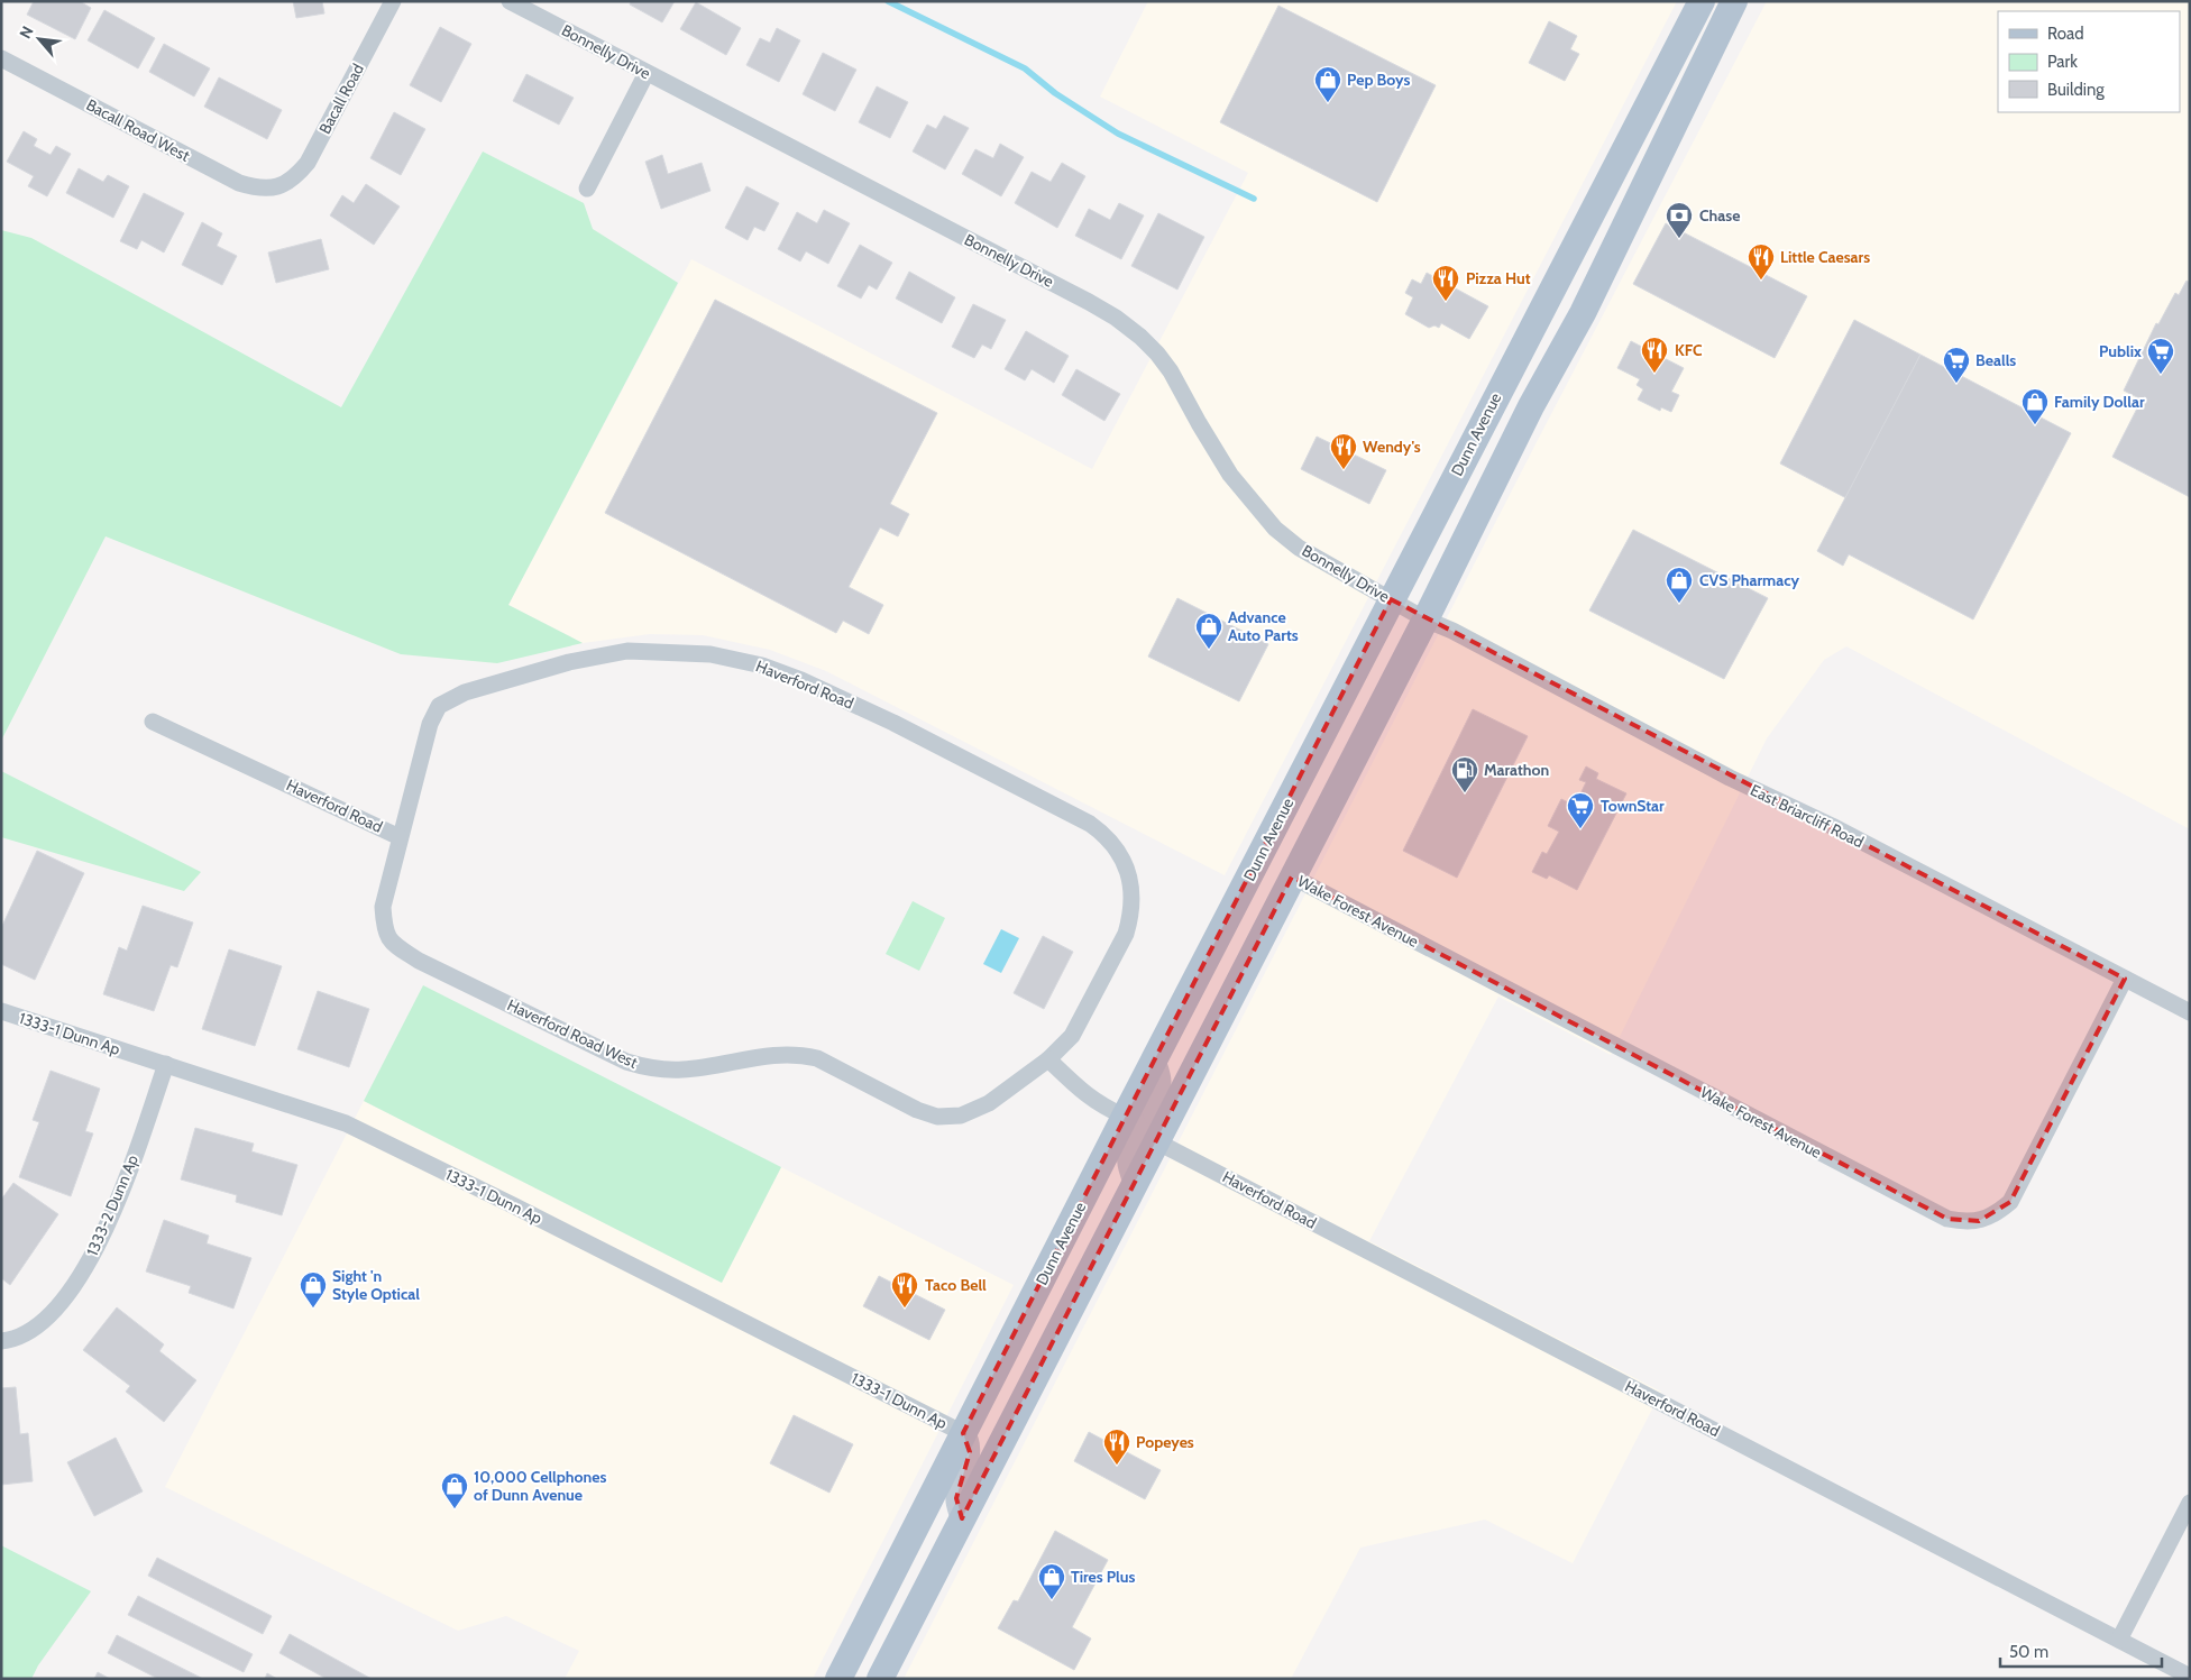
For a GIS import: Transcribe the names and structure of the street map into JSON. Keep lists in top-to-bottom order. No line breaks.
{"streets":{"main road":["Dunn Avenue"],"street":["Bonnelly Drive","Bacall Road","Bacall Road West","Haverford Road","East Briarcliff Road","Wake Forest Avenue","1333-1 Dunn Ap","Haverford Road West","1333-2 Dunn Ap"]},"crossings":[["Bonnelly Drive","Dunn Avenue"],["Bonnelly Drive","East Briarcliff Road"],["Bacall Road","Bacall Road West"],["Dunn Avenue","1333-1 Dunn Ap"],["Haverford Road","Haverford Road West"],["East Briarcliff Road","Wake Forest Avenue"],["1333-1 Dunn Ap","1333-2 Dunn Ap"]],"places":{"shop":["Pep Boys","Family Dollar","CVS Pharmacy","Advance Auto Parts","Sight 'n Style Optical","10,000 Cellphones of Dunn Avenue","Tires Plus"],"bank":["Chase"],"restaurant":["Little Caesars","Pizza Hut","KFC","Wendy's","Taco Bell","Popeyes"],"supermarket":["Publix","Bealls","TownStar"],"fuel station":["Marathon"]},"legend":["Road","Park","Building"],"scale_bar":"50 m","north":"top left"}
